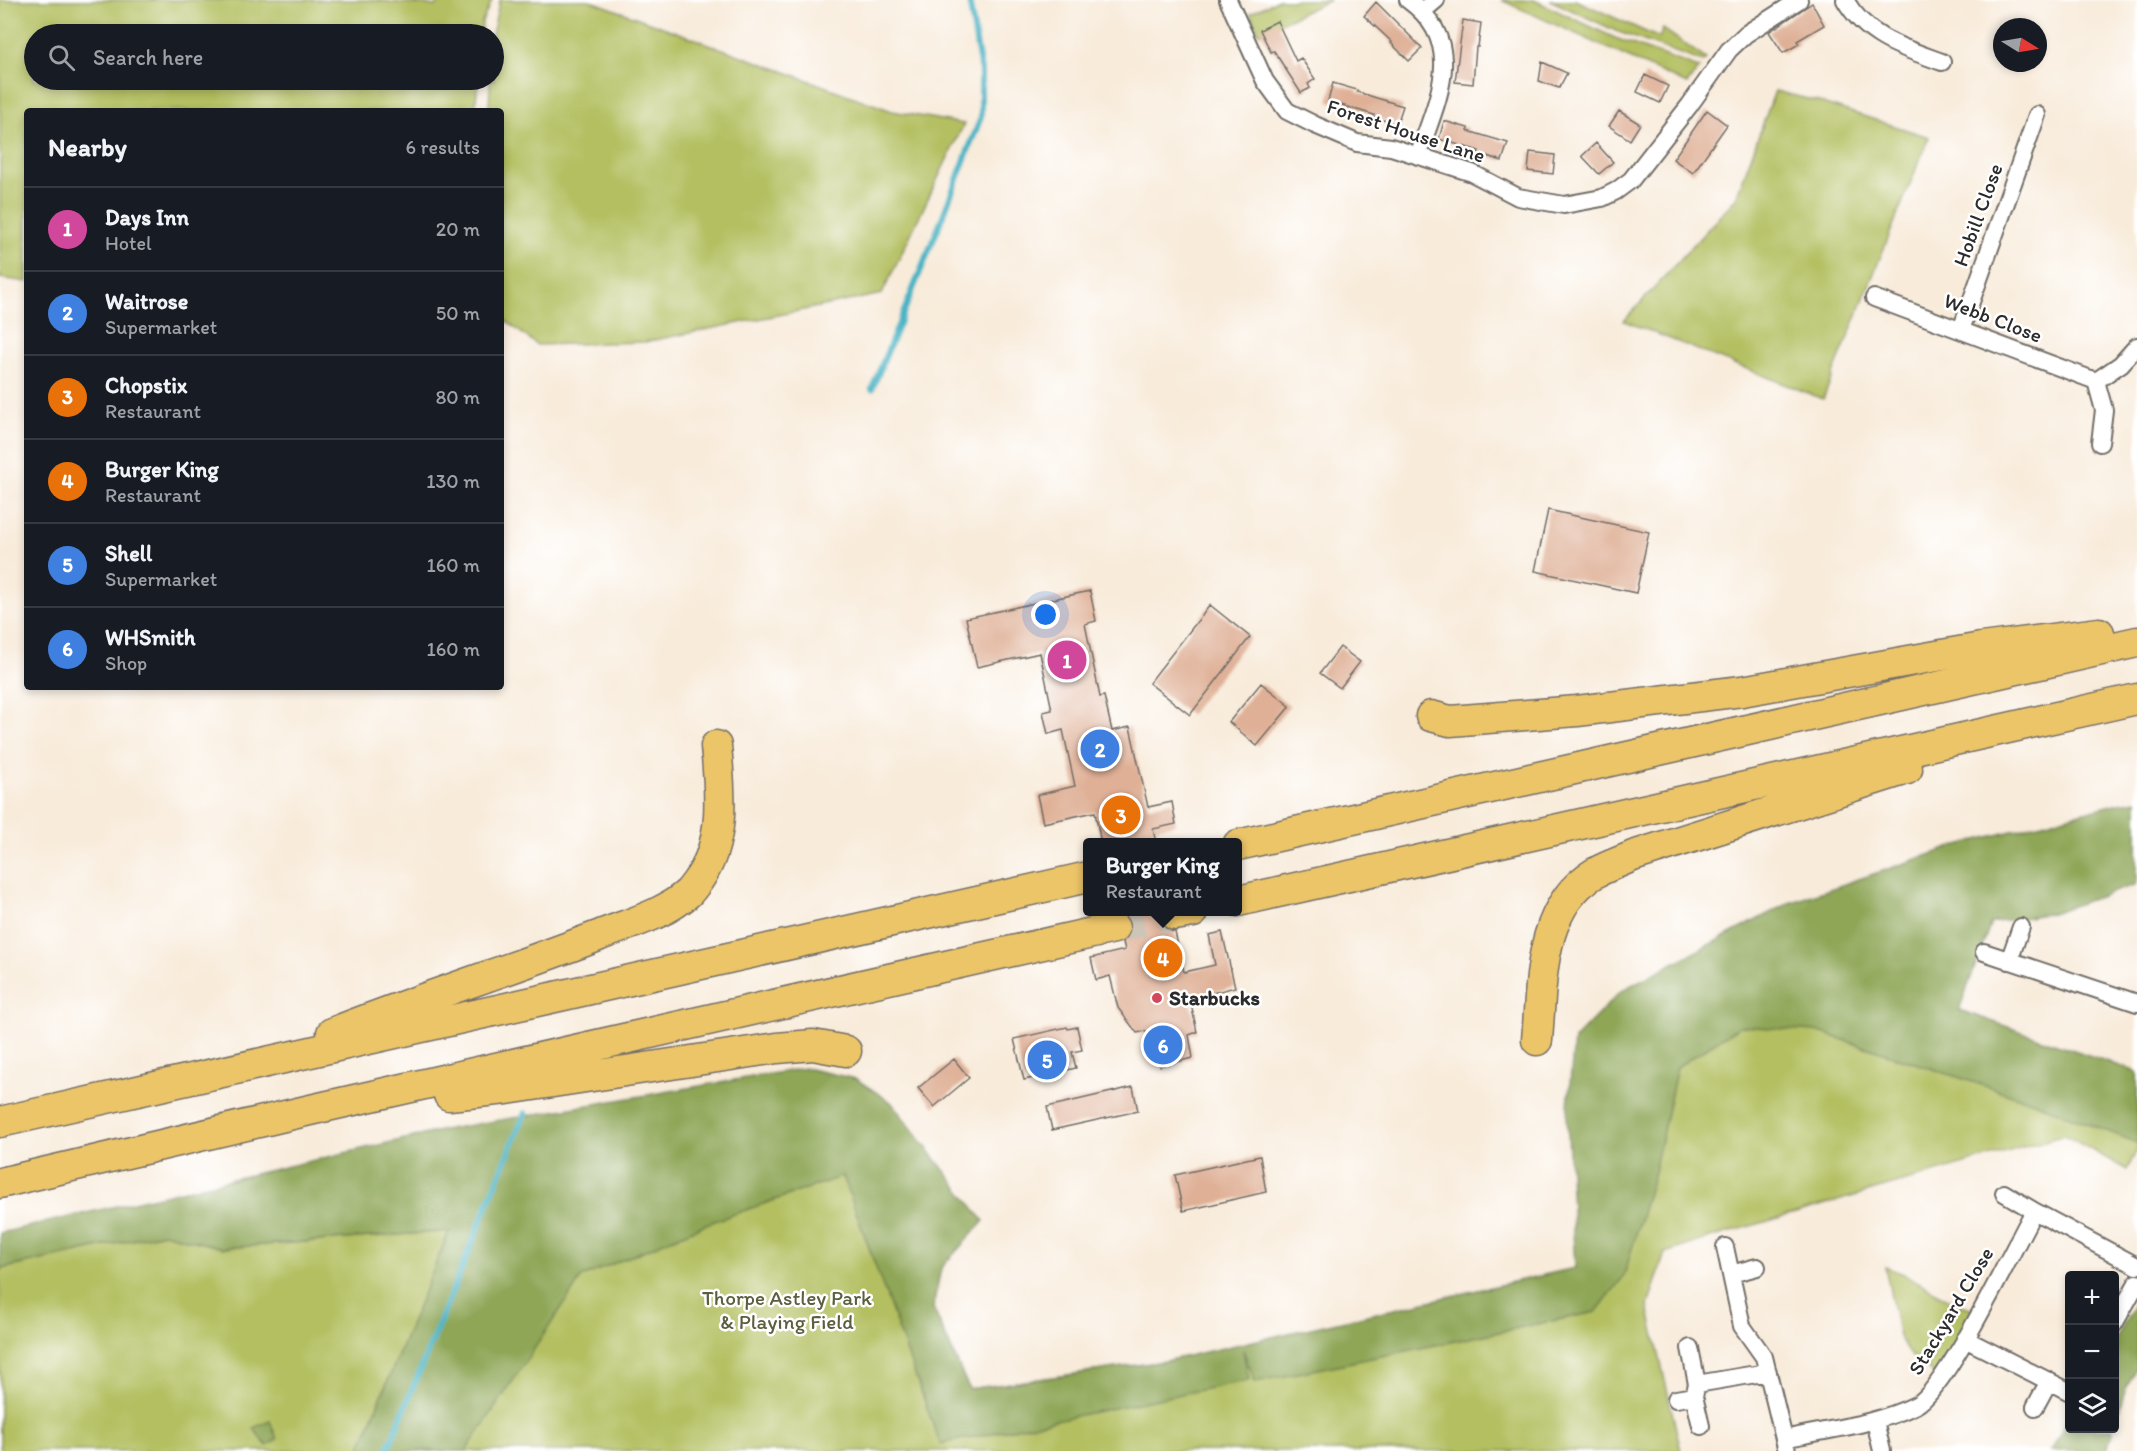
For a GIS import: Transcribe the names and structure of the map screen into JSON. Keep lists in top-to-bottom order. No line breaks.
{"streets":{"street":["Forest House Lane","Hobill Close","Webb Close","Stackyard Close"]},"crossings":[["Hobill Close","Webb Close"]],"parks":["Thorpe Astley Park & Playing Field"],"places":["Starbucks"],"north":"right","page":{"search":"Search here","heading":["Nearby","6 results"],"list":[{"mark":"1","name":"Days Inn","note":"Hotel","value":"20 m"},{"mark":"2","name":"Waitrose","note":"Supermarket","value":"50 m"},{"mark":"3","name":"Chopstix","note":"Restaurant","value":"80 m"},{"mark":"4","name":"Burger King","note":"Restaurant","value":"130 m"},{"mark":"5","name":"Shell","note":"Supermarket","value":"160 m"},{"mark":"6","name":"WHSmith","note":"Shop","value":"160 m"}],"pins":["1","2","3","4","6","5"],"popup":["Burger King","Restaurant"],"map_buttons":["+","−"]}}
